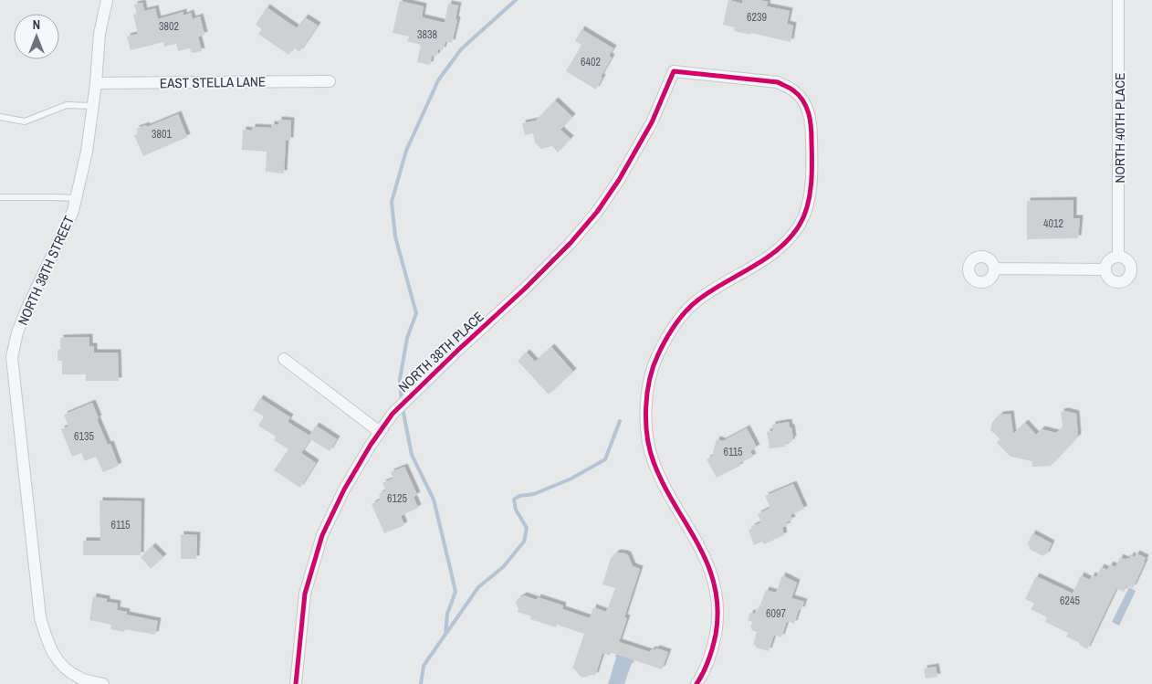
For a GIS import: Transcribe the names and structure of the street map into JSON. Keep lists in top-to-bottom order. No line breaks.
{"streets":{"street":["EAST STELLA LANE","NORTH 40TH PLACE","NORTH 38TH STREET","NORTH 38TH PLACE"]},"crossings":[["EAST STELLA LANE","NORTH 38TH STREET"]],"house_numbers":["6239","3802","3838","6402","3801","4012","6135","6115","6125","6115","6245","6097"],"north":"top"}
